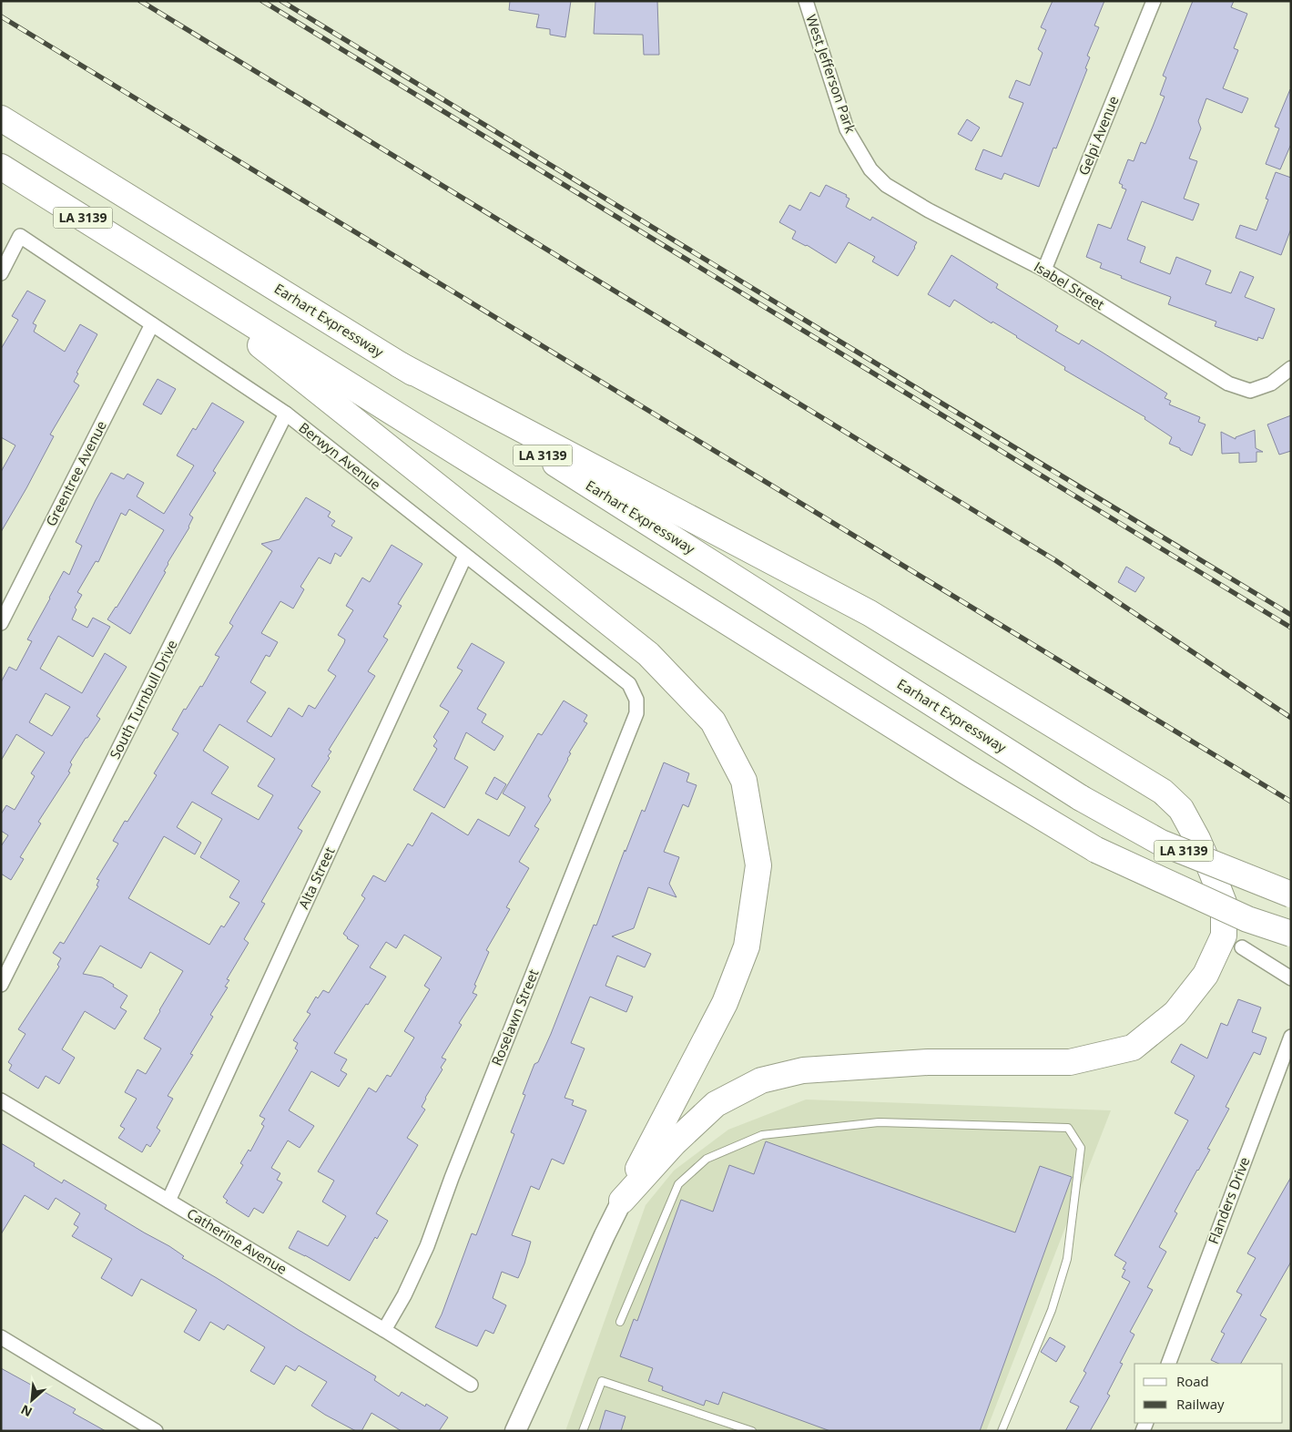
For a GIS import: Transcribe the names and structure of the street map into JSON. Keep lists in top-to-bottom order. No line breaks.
{"streets":{"highway":["LA 3139","Earhart Expressway"],"street":["West Jefferson Park","Gelpi Avenue","Isabel Street","Berwyn Avenue","Greentree Avenue","South Turnbull Drive","Alta Street","Roselawn Street","Flanders Drive","Catherine Avenue"]},"crossings":[["West Jefferson Park","Isabel Street"],["Gelpi Avenue","Isabel Street"],["Berwyn Avenue","Greentree Avenue"],["Berwyn Avenue","South Turnbull Drive"],["Berwyn Avenue","Alta Street"],["Berwyn Avenue","Roselawn Street"],["Alta Street","Catherine Avenue"],["Roselawn Street","Catherine Avenue"]],"legend":["Road","Railway"],"north":"bottom left"}
